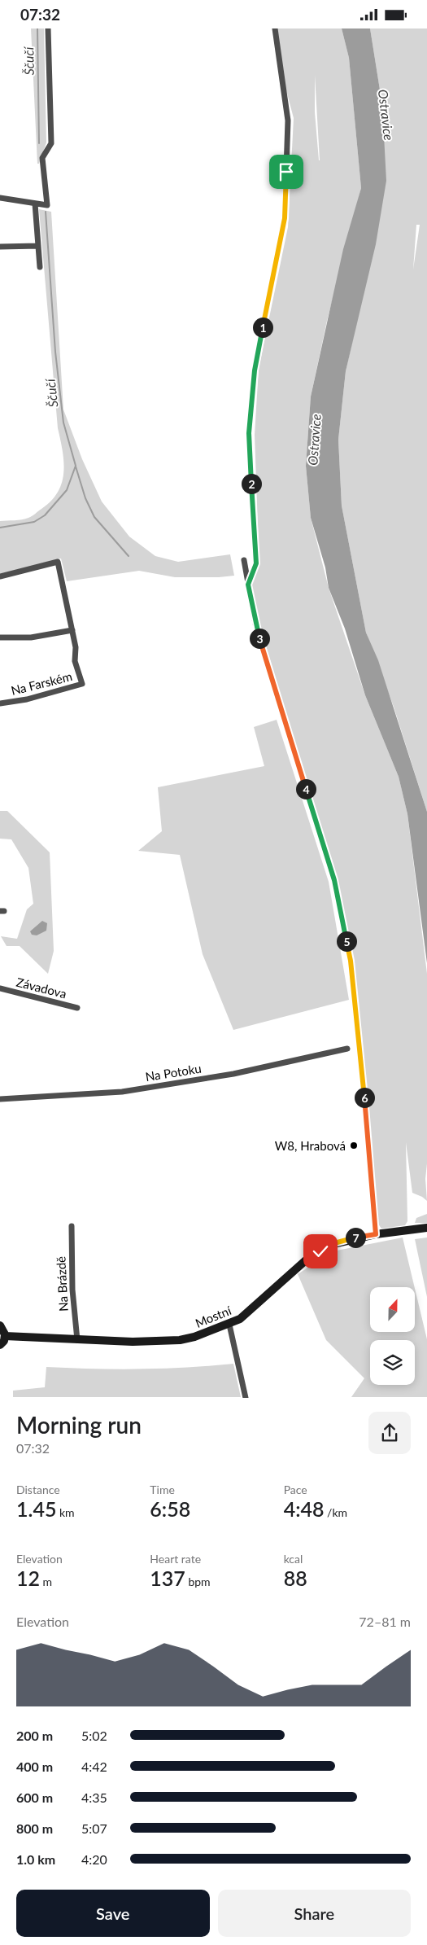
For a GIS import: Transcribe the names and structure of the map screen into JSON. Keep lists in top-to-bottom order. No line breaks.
{"streets":{"main road":["Mostní"],"street":["Na Farském","Závadova","Na Potoku","Na Brázdě"]},"crossings":[["Na Brázdě","Mostní"]],"water":["Ščučí","Ostravice"],"places":["W8, Hrabová"],"north":"top","page":{"status":"07:32","pins":["1","2","3","4","5","6","7"],"heading":["Morning run","07:32"],"stats":[["Distance","1.45 km"],["Time","6:58"],["Pace","4:48 /km"],["Elevation","12 m"],["Heart rate","137 bpm"],["kcal","88"]],"chart":["Elevation","72–81 m"],"list":[{"name":"200 m","note":"5:02"},{"name":"400 m","note":"4:42"},{"name":"600 m","note":"4:35"},{"name":"800 m","note":"5:07"},{"name":"1.0 km","note":"4:20"}],"buttons":["Save","Share"]}}
